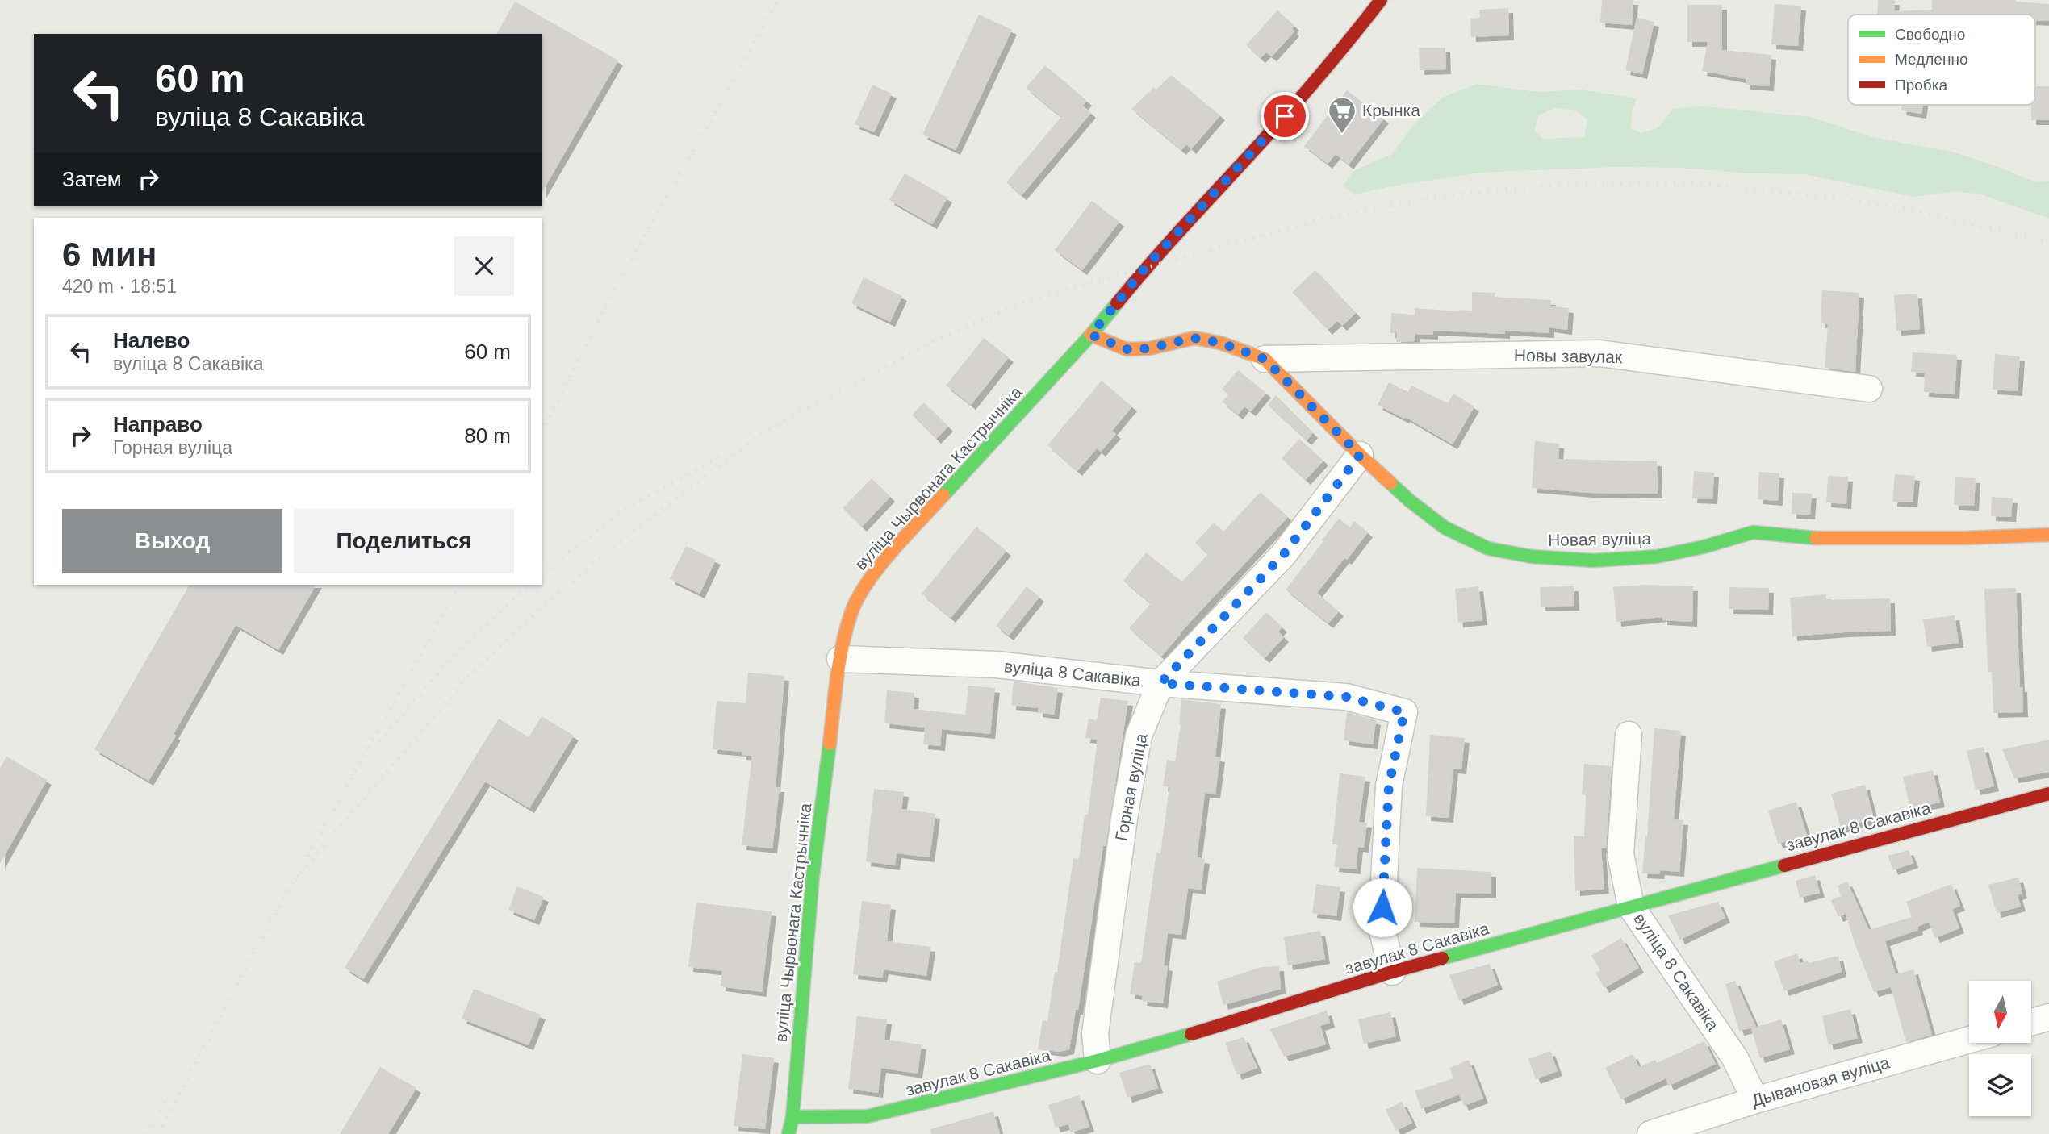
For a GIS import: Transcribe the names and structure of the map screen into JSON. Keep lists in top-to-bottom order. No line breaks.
{"streets":{"street":["Новы завулак","вуліца Чырвонага Кастрычніка","Новая вуліца","вуліца 8 Сакавіка","Горная вуліца","завулак 8 Сакавіка","Дывановая вуліца"]},"crossings":[["Новы завулак","Новая вуліца"],["вуліца Чырвонага Кастрычніка","Новая вуліца"],["вуліца Чырвонага Кастрычніка","вуліца 8 Сакавіка"],["вуліца Чырвонага Кастрычніка","завулак 8 Сакавіка"],["Новая вуліца","Горная вуліца"],["вуліца 8 Сакавіка","Горная вуліца"],["вуліца 8 Сакавіка","завулак 8 Сакавіка"],["вуліца 8 Сакавіка","Дывановая вуліца"],["Горная вуліца","завулак 8 Сакавіка"]],"places":{"supermarket":["Крынка"]},"legend":["Свободно","Медленно","Пробка"],"north":"bottom","page":{"turn":["60 m","вуліца 8 Сакавіка"],"then":"Затем","heading":["6 мин","420 m · 18:51"],"list":[{"name":"Налево","note":"вуліца 8 Сакавіка","value":"60 m"},{"name":"Направо","note":"Горная вуліца","value":"80 m"}],"buttons":["Выход","Поделиться"]}}
